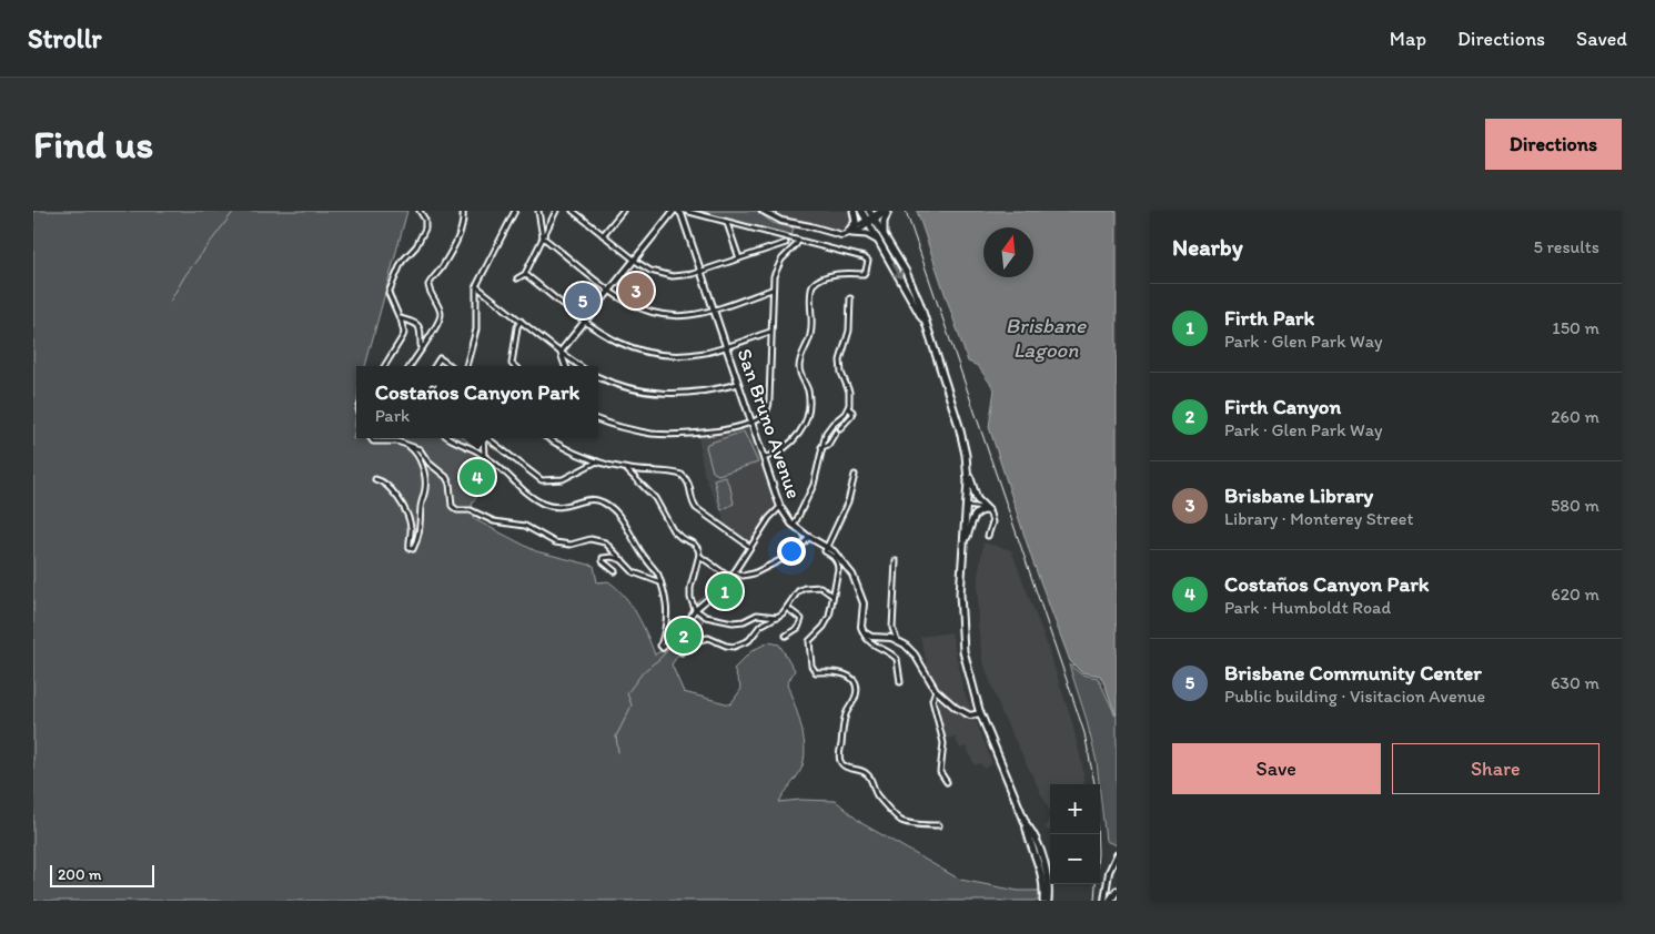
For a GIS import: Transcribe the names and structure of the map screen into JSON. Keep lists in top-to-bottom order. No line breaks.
{"streets":{"street":["San Bruno Avenue"]},"water":["Brisbane Lagoon"],"scale_bar":"200 m","north":"top","page":{"header":"Strollr","nav":["Map","Directions","Saved"],"buttons":["Directions",["Save","Share"]],"title":"Find us","heading":["Nearby","5 results"],"pins":["3","5","4","1","2"],"list":[{"mark":"1","name":"Firth Park","note":"Park · Glen Park Way","value":"150 m"},{"mark":"2","name":"Firth Canyon","note":"Park · Glen Park Way","value":"260 m"},{"mark":"3","name":"Brisbane Library","note":"Library · Monterey Street","value":"580 m"},{"mark":"4","name":"Costaños Canyon Park","note":"Park · Humboldt Road","value":"620 m"},{"mark":"5","name":"Brisbane Community Center","note":"Public building · Visitacion Avenue","value":"630 m"}],"popup":["Costaños Canyon Park","Park"],"map_buttons":["+","−"],"scale":"200 m"}}
